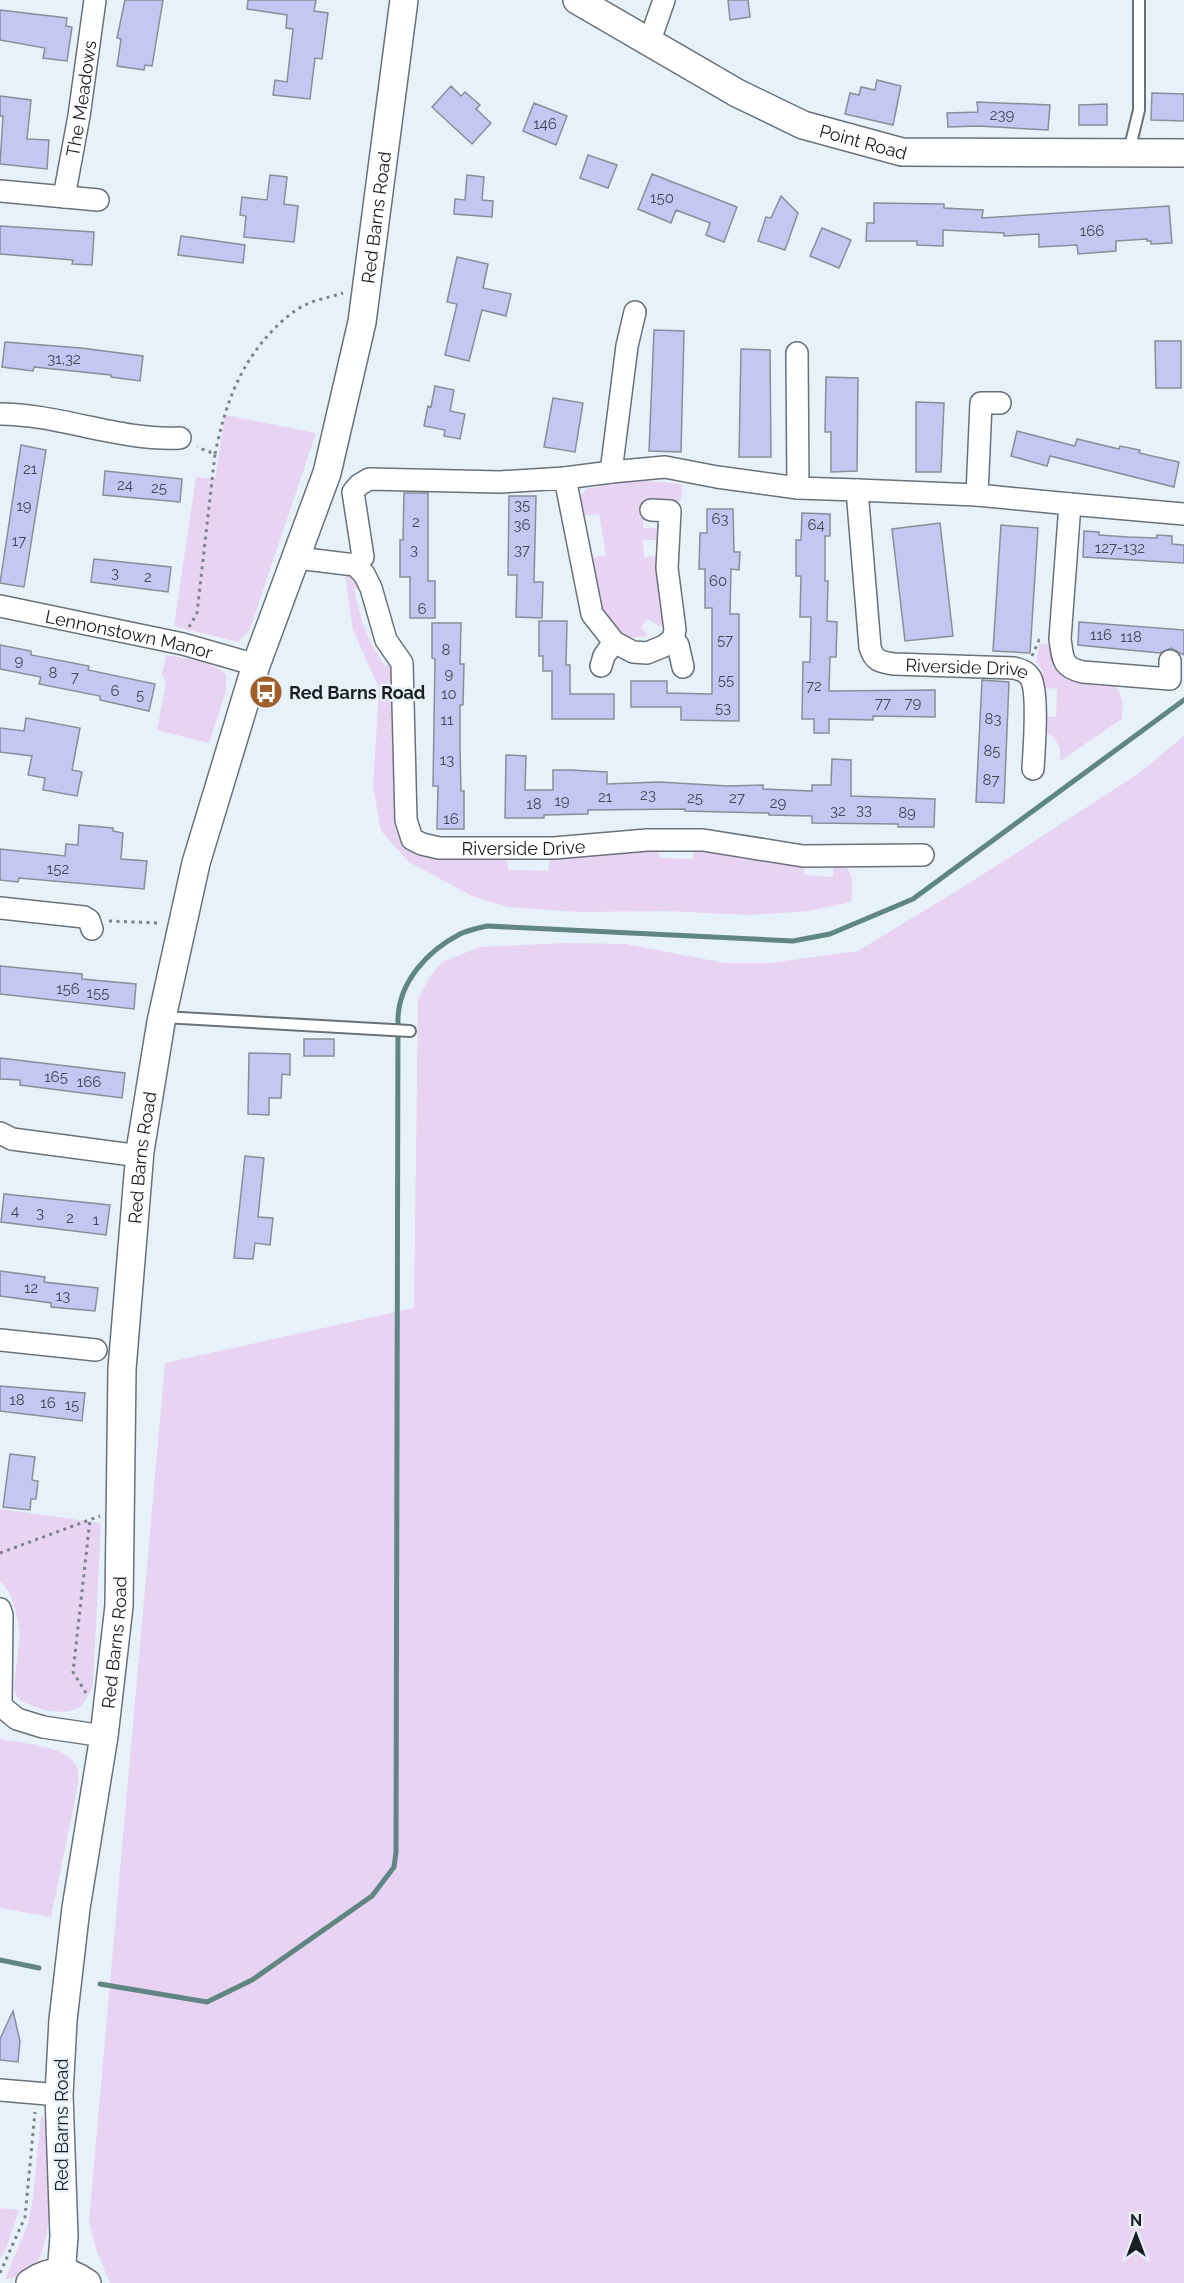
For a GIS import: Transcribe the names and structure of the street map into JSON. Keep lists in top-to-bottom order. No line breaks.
{"streets":{"street":["The Meadows","Point Road","Red Barns Road","Lennonstown Manor","Riverside Drive"]},"crossings":[["Red Barns Road","Lennonstown Manor"]],"places":{"bus stop":["Red Barns Road"]},"house_numbers":["239","146","150","166","31,32","21","24","25","35","19","63","2","36","64","17","127-132","3","37","3","2","60","6","116","118","57","8","9","8","9","7","55","72","6","10","5","77","79","53","83","11","85","13","87","23","21","25","27","19","29","18","33","32","89","16","152","156","155","165","166","4","3","2","1","12","13","18","16","15"],"north":"top"}
